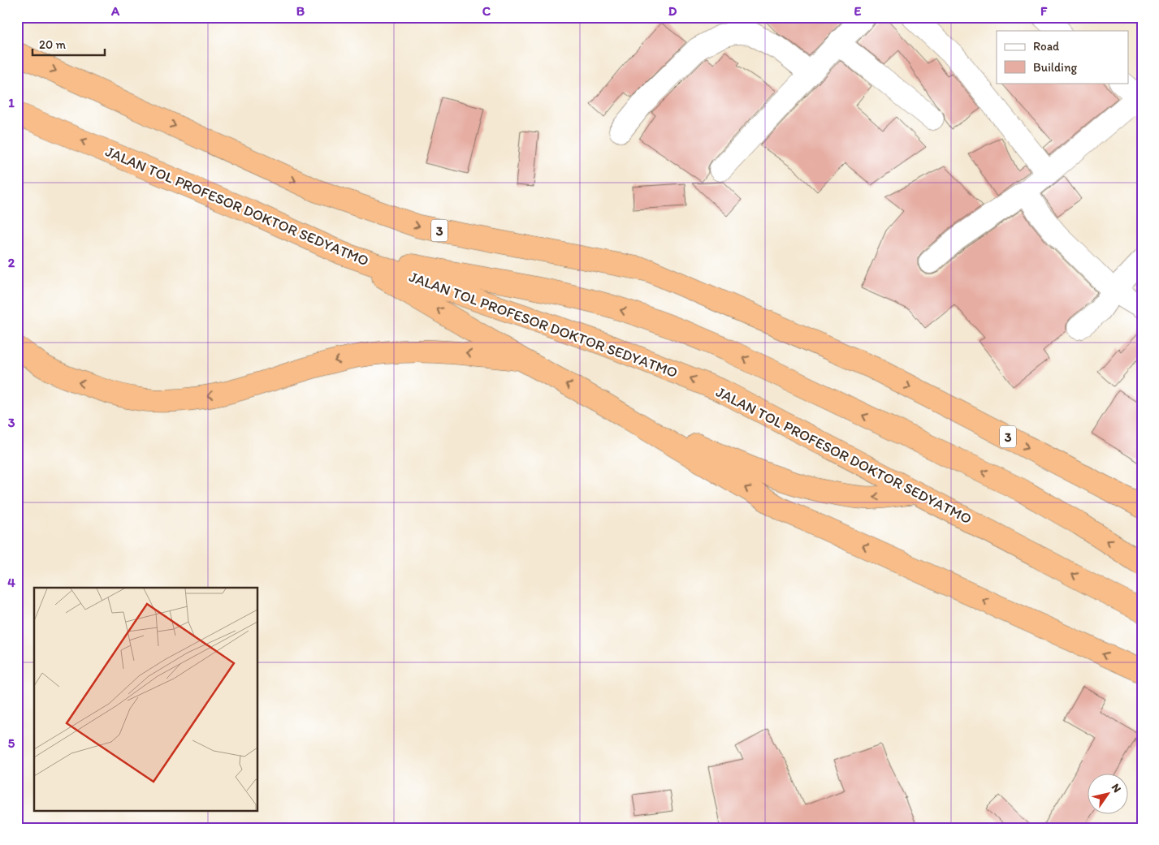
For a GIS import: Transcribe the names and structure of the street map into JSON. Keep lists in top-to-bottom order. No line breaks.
{"streets":{"highway":["JALAN TOL PROFESOR DOKTOR SEDYATMO","3"]},"legend":["Road","Building"],"scale_bar":"20 m","north":"top right","grid":{"columns":["A","B","C","D","E","F"],"rows":["1","2","3","4","5"]}}
